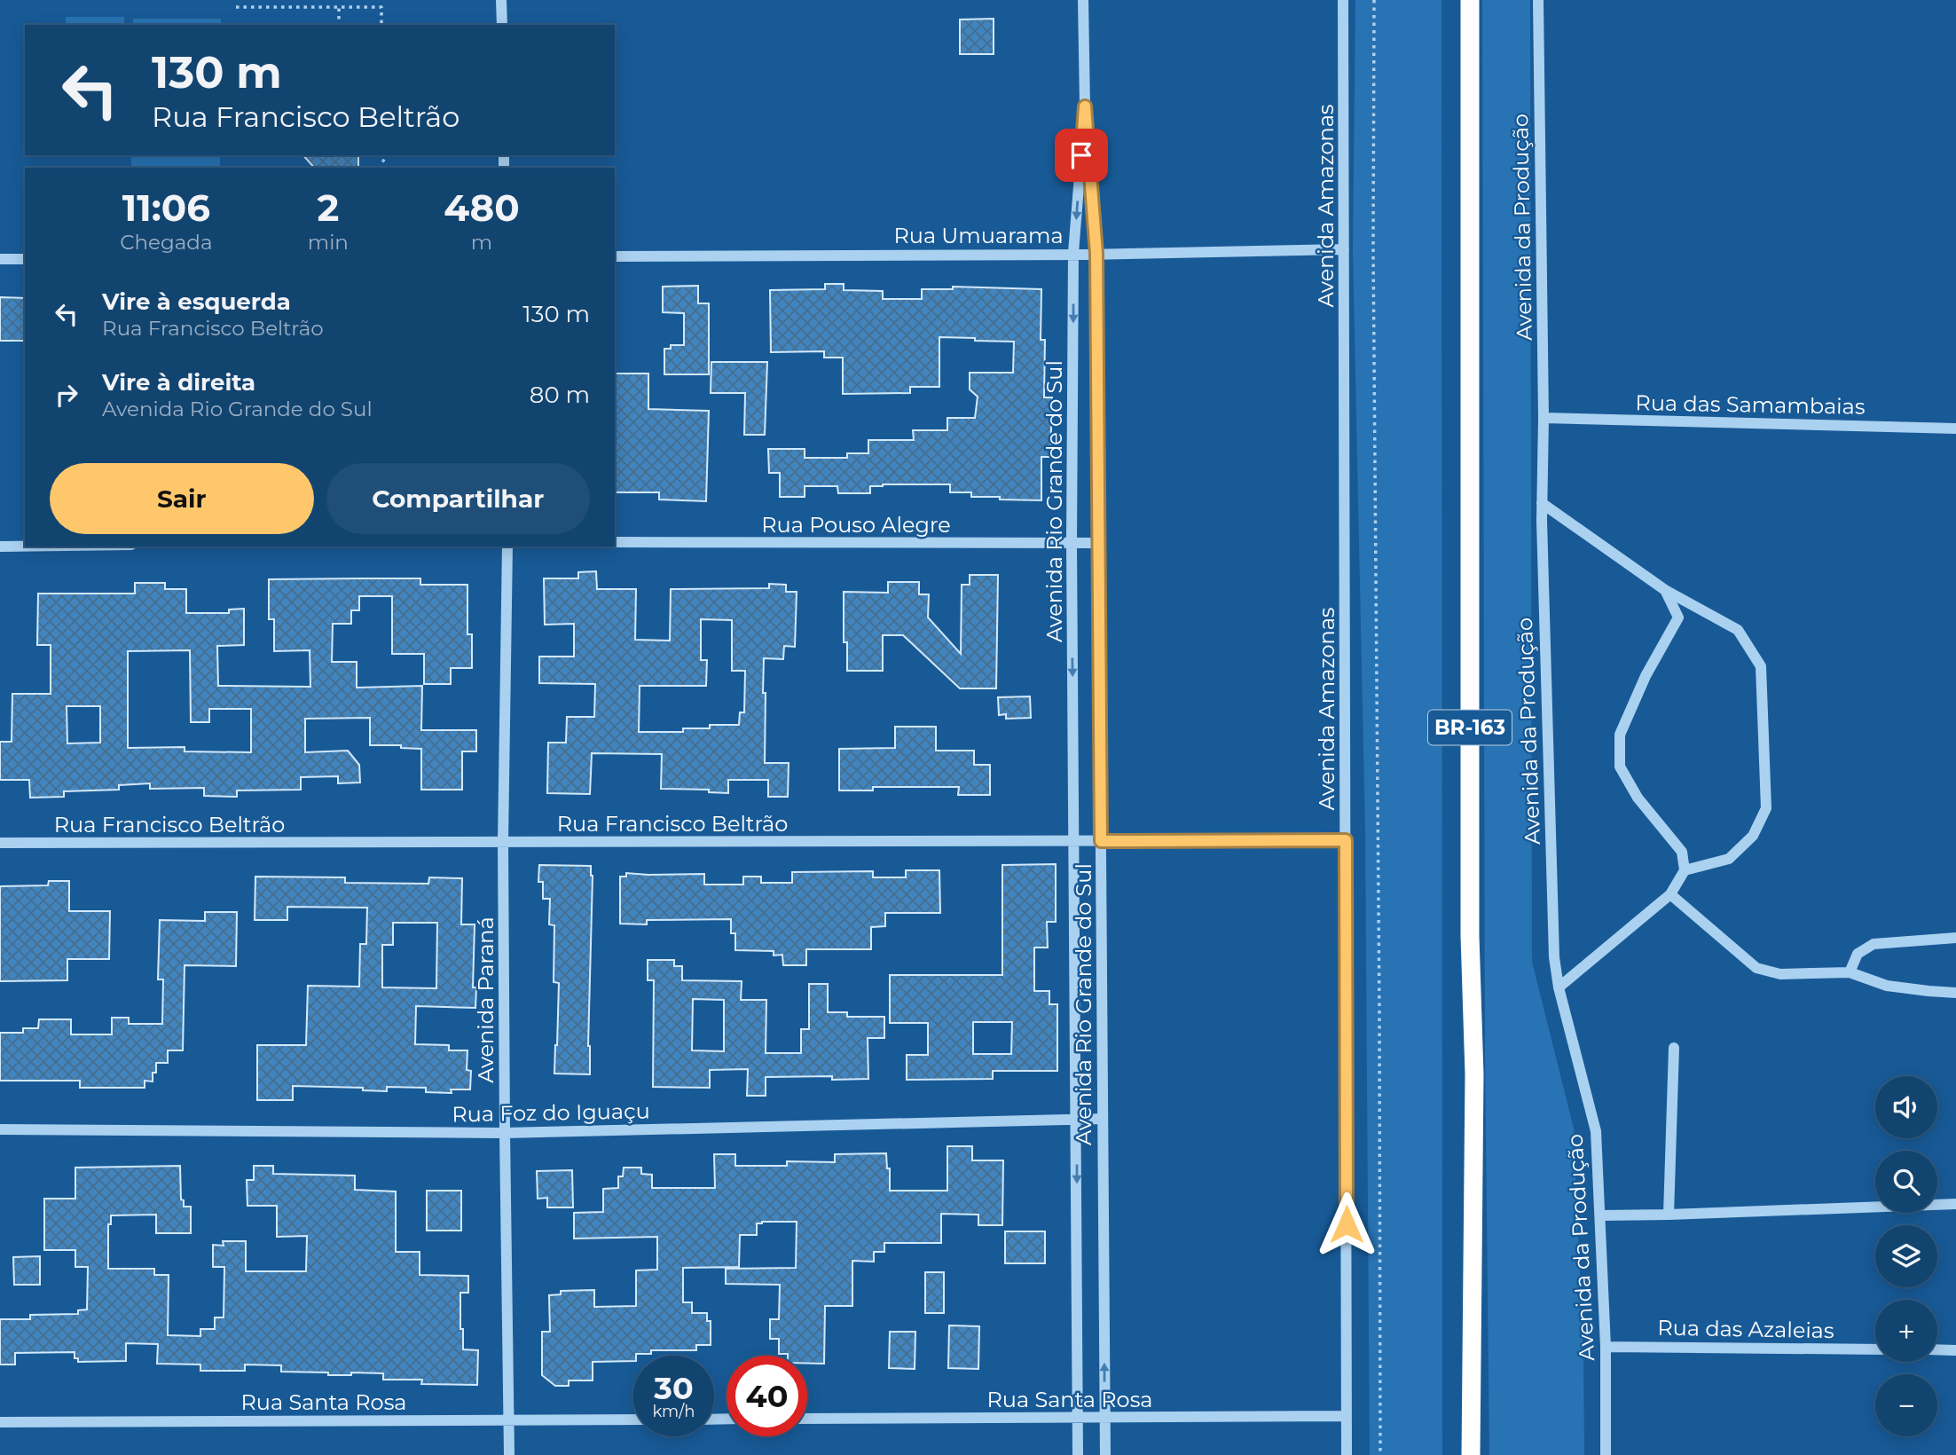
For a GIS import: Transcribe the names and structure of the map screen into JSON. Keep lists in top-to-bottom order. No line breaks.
{"streets":{"highway":["BR-163"],"street":["Avenida Amazonas","Avenida da Produção","Rua Umuarama","Rua das Samambaias","Avenida Rio Grande do Sul","Rua Pouso Alegre","Rua Francisco Beltrão","Avenida Paraná","Rua Foz do Iguaçu","Rua das Azaleias","Rua Santa Rosa"]},"crossings":[["Avenida Amazonas","Rua Umuarama"],["Avenida Amazonas","Rua Francisco Beltrão"],["Avenida Amazonas","Rua Santa Rosa"],["Avenida da Produção","Rua das Samambaias"],["Avenida da Produção","Rua das Azaleias"],["Rua Umuarama","Avenida Rio Grande do Sul"],["Avenida Rio Grande do Sul","Rua Pouso Alegre"],["Avenida Rio Grande do Sul","Rua Francisco Beltrão"],["Avenida Rio Grande do Sul","Rua Foz do Iguaçu"],["Avenida Rio Grande do Sul","Rua Santa Rosa"],["Rua Francisco Beltrão","Avenida Paraná"],["Avenida Paraná","Rua Foz do Iguaçu"],["Avenida Paraná","Rua Santa Rosa"]],"page":{"turn":["130 m","Rua Francisco Beltrão"],"eta":["11:06","Chegada","2","min","480","m"],"list":[{"name":"Vire à esquerda","note":"Rua Francisco Beltrão","value":"130 m"},{"name":"Vire à direita","note":"Avenida Rio Grande do Sul","value":"80 m"}],"buttons":["Sair","Compartilhar"],"map_buttons":["+","−"],"speed":"30 km/h","limit":"40"}}
